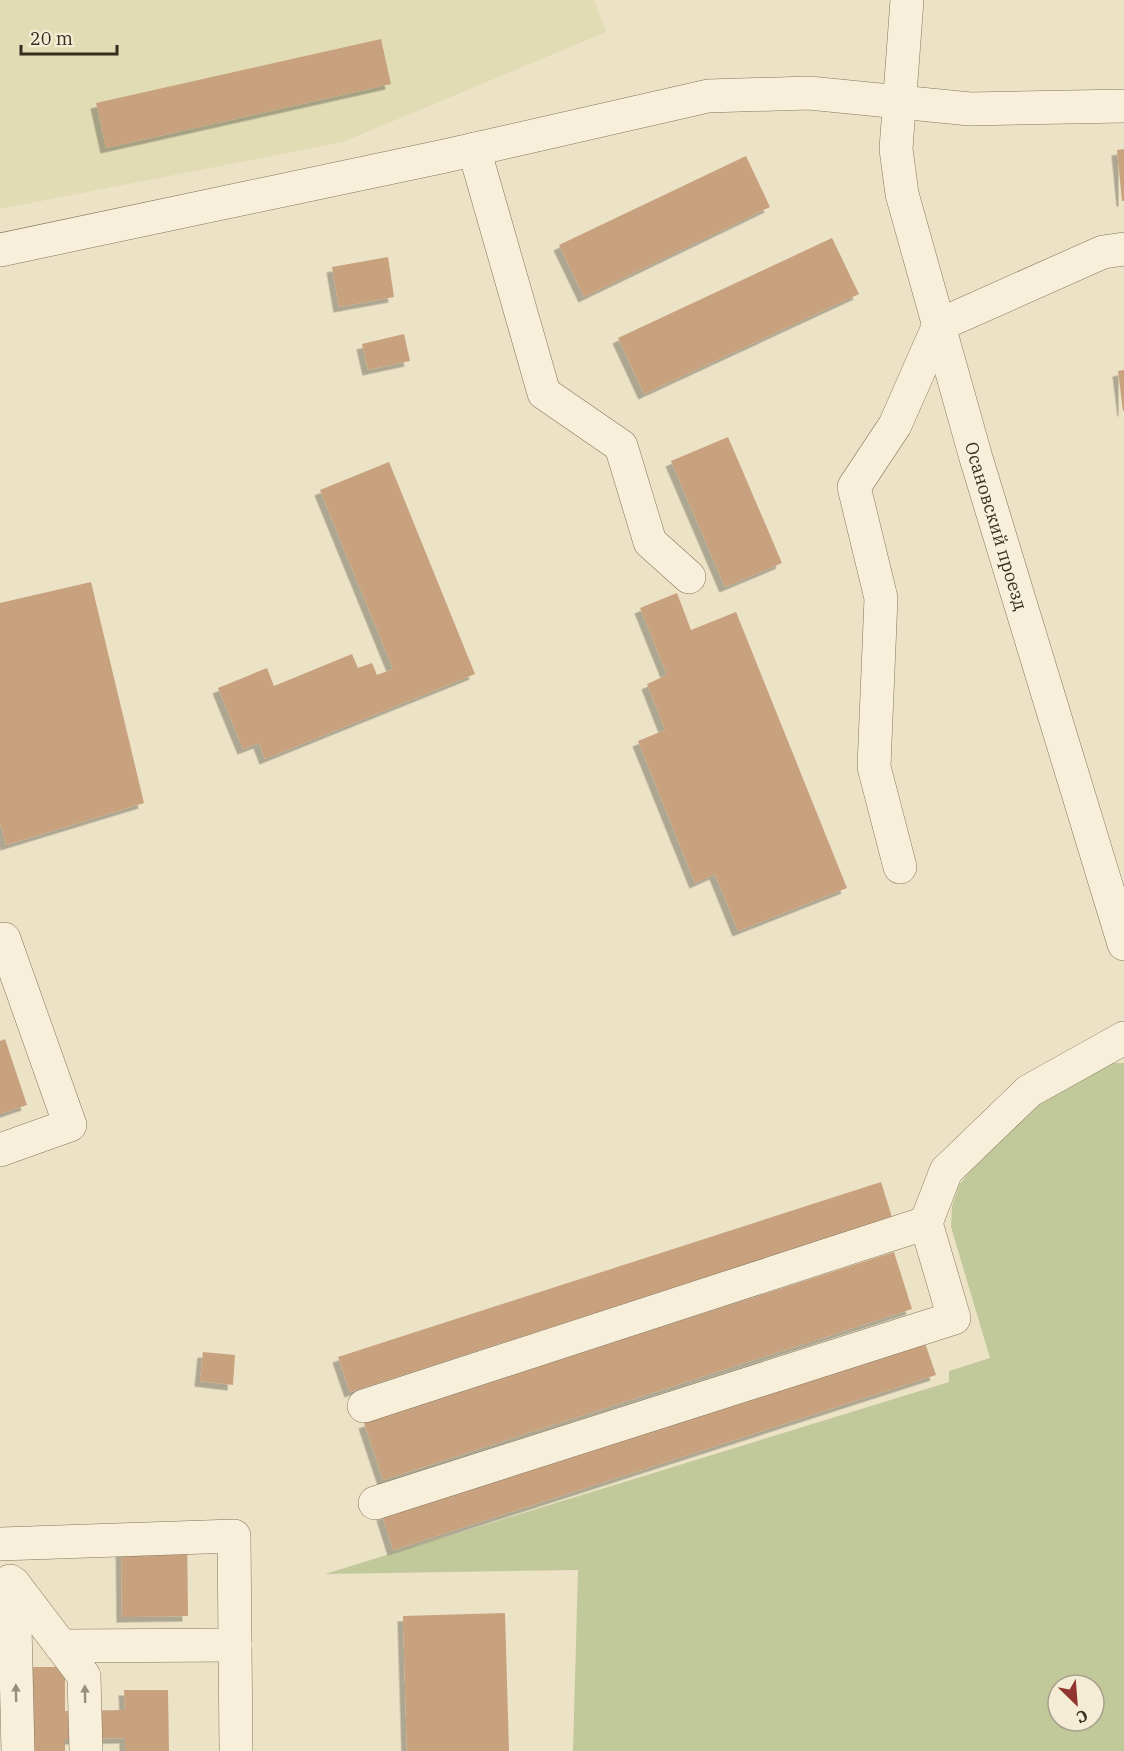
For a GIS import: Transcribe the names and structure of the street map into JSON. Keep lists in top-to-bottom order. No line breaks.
{"streets":{"street":["Осановский проезд"]},"scale_bar":"20 m","north":"bottom right"}
